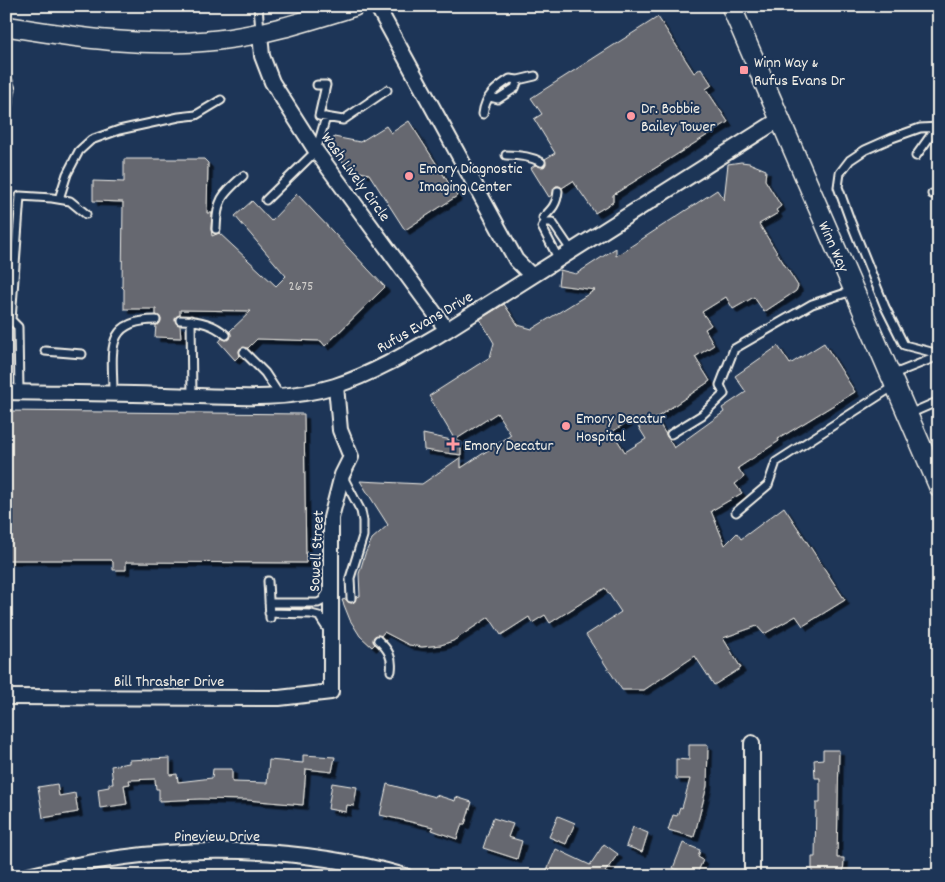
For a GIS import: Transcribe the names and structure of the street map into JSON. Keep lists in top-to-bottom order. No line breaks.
{"streets":{"street":["Wash Lively Circle","Winn Way","Rufus Evans Drive","Sowell Street","Bill Thrasher Drive","Pineview Drive"]},"crossings":[["Wash Lively Circle","Rufus Evans Drive"],["Winn Way","Rufus Evans Drive"],["Rufus Evans Drive","Sowell Street"],["Sowell Street","Bill Thrasher Drive"]],"places":{"transit":["Winn Way & Rufus Evans Dr"],"other":["Dr. Bobbie Bailey Tower","Emory Diagnostic Imaging Center","Emory Decatur Hospital"],"health":["Emory Decatur"]},"house_numbers":["2675"]}
